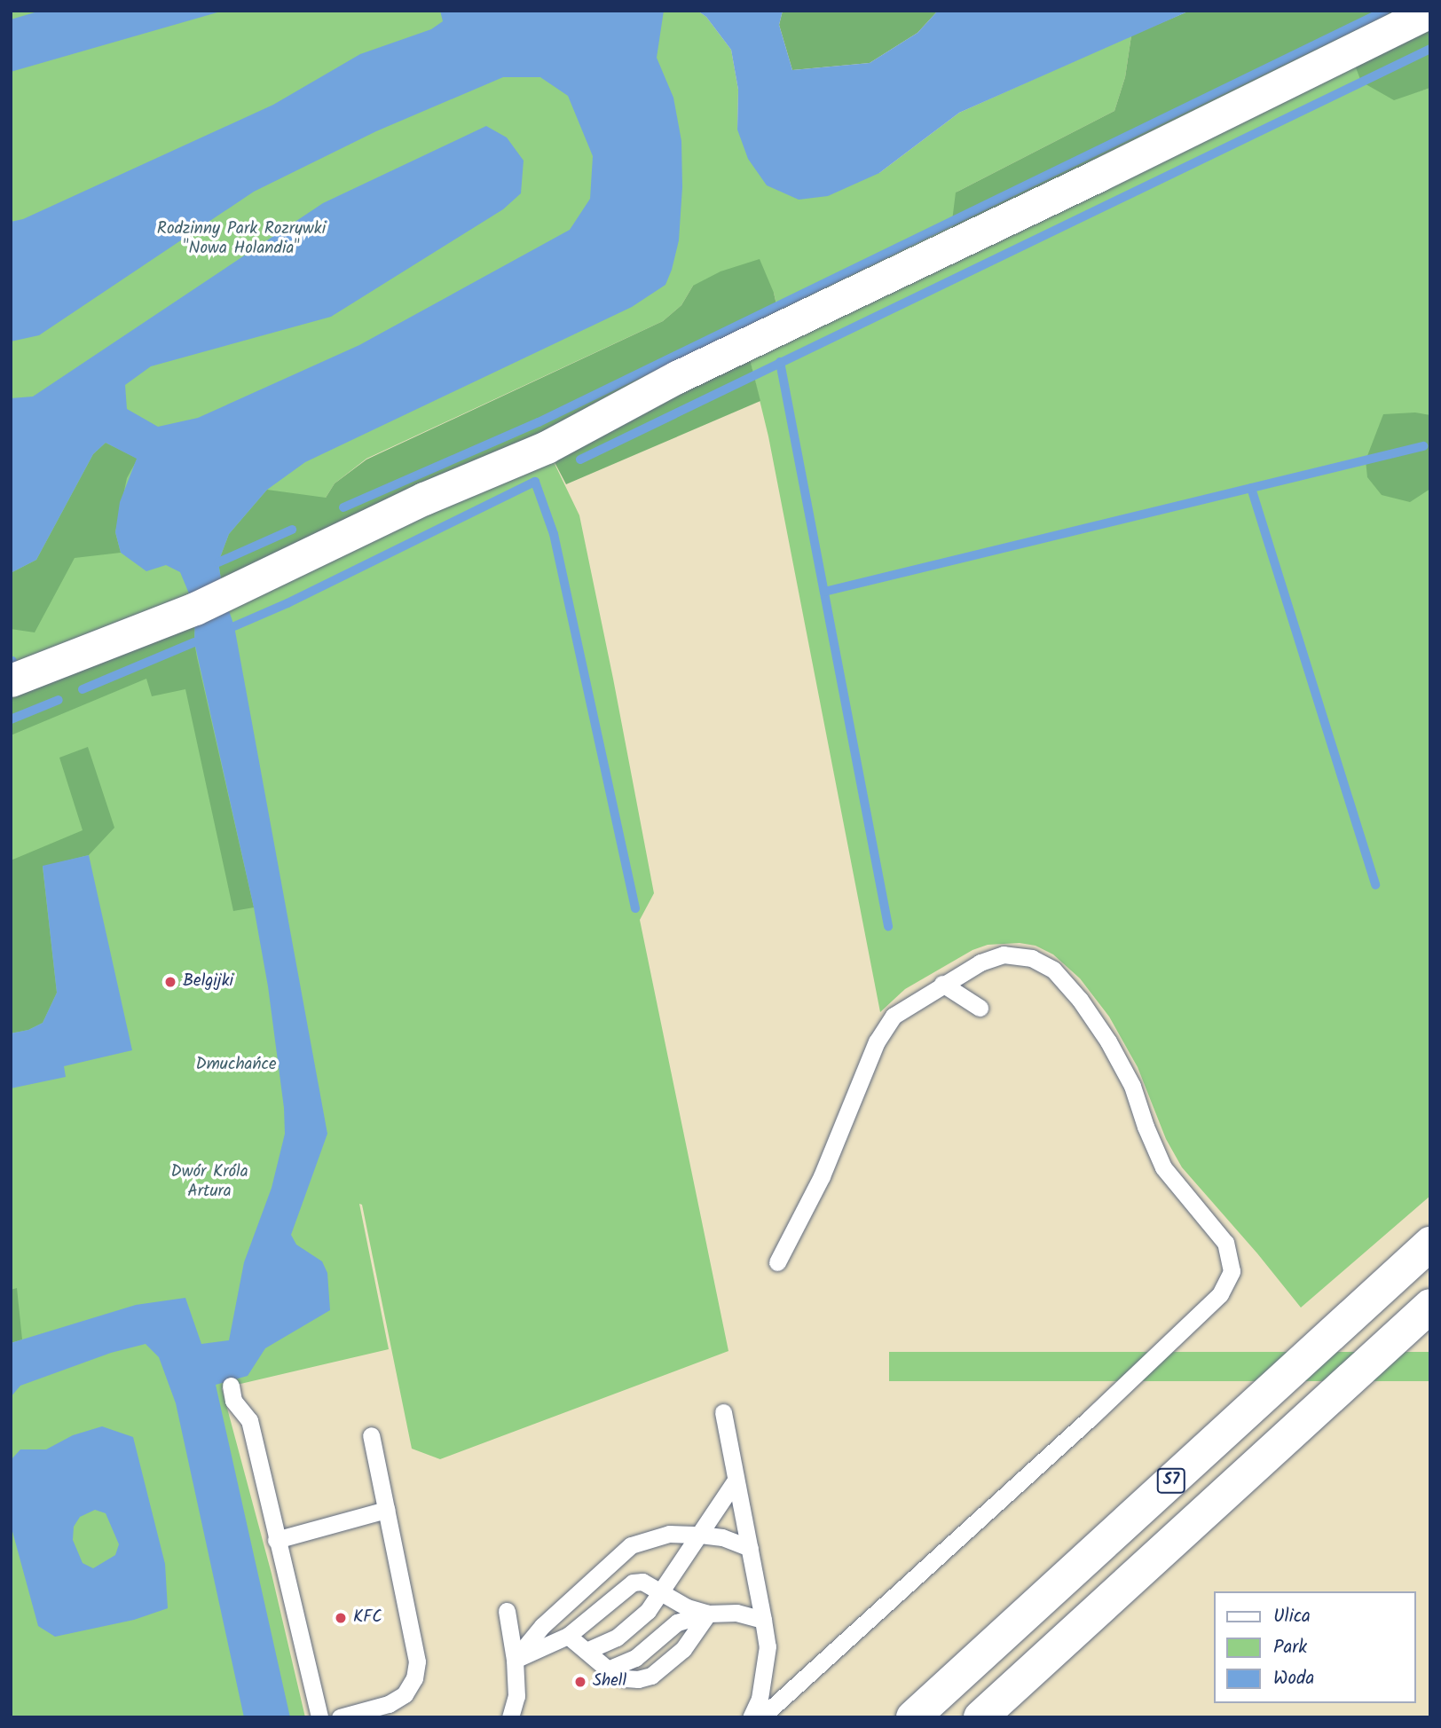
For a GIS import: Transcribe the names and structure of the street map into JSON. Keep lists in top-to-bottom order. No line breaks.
{"streets":{"highway":["S7"]},"parks":["Rodzinny Park Rozrywki \"Nowa Holandia\"","Dmuchańce","Dwór Króla Artura"],"places":["Belgijki","KFC","Shell"],"legend":["Ulica","Park","Woda"]}
